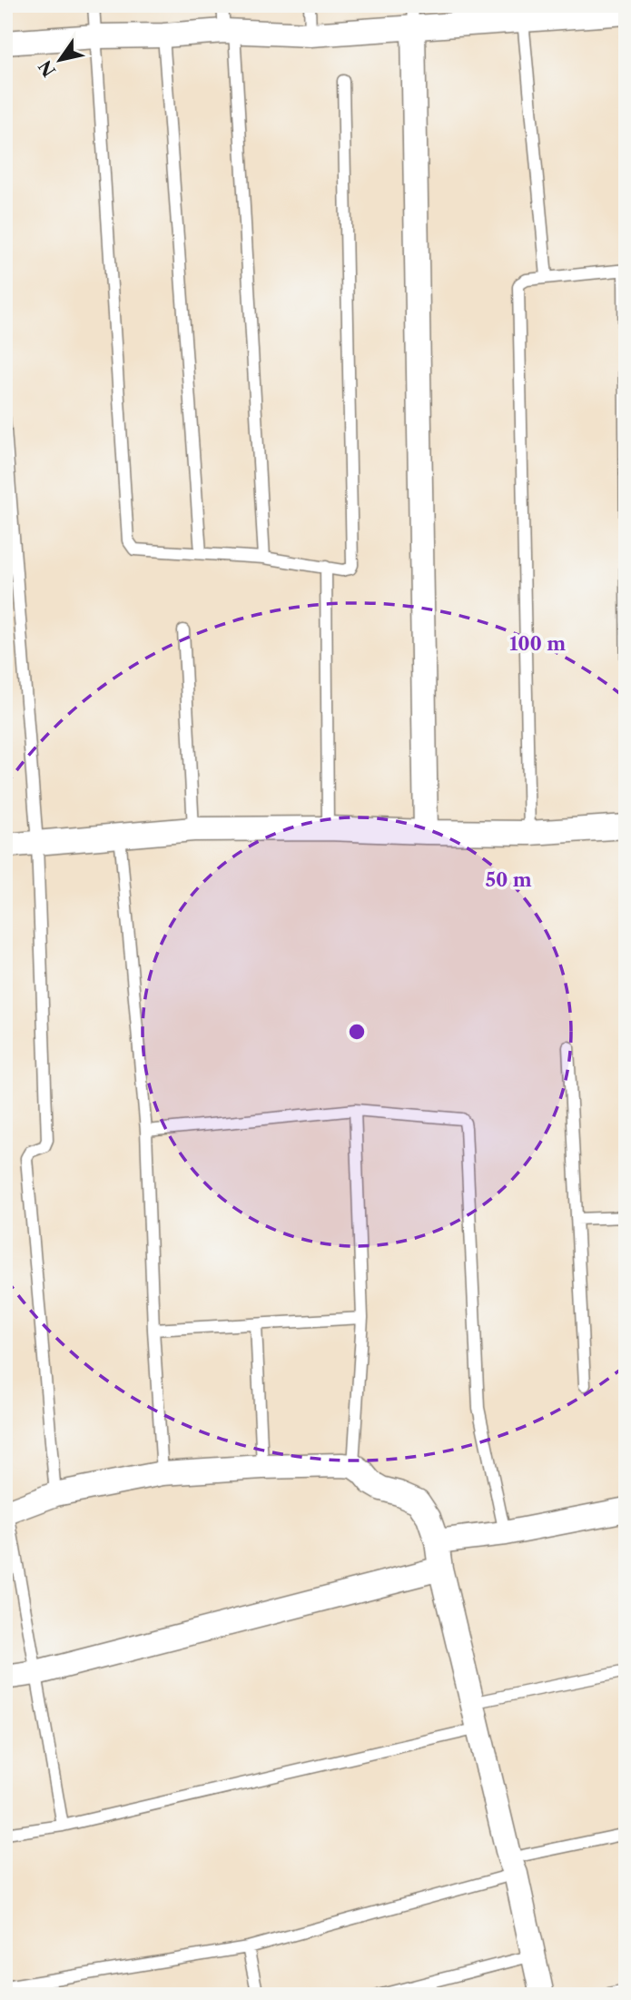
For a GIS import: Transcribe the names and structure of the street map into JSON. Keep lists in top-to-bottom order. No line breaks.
{"north":"bottom left","rings":["100 m","50 m"]}
